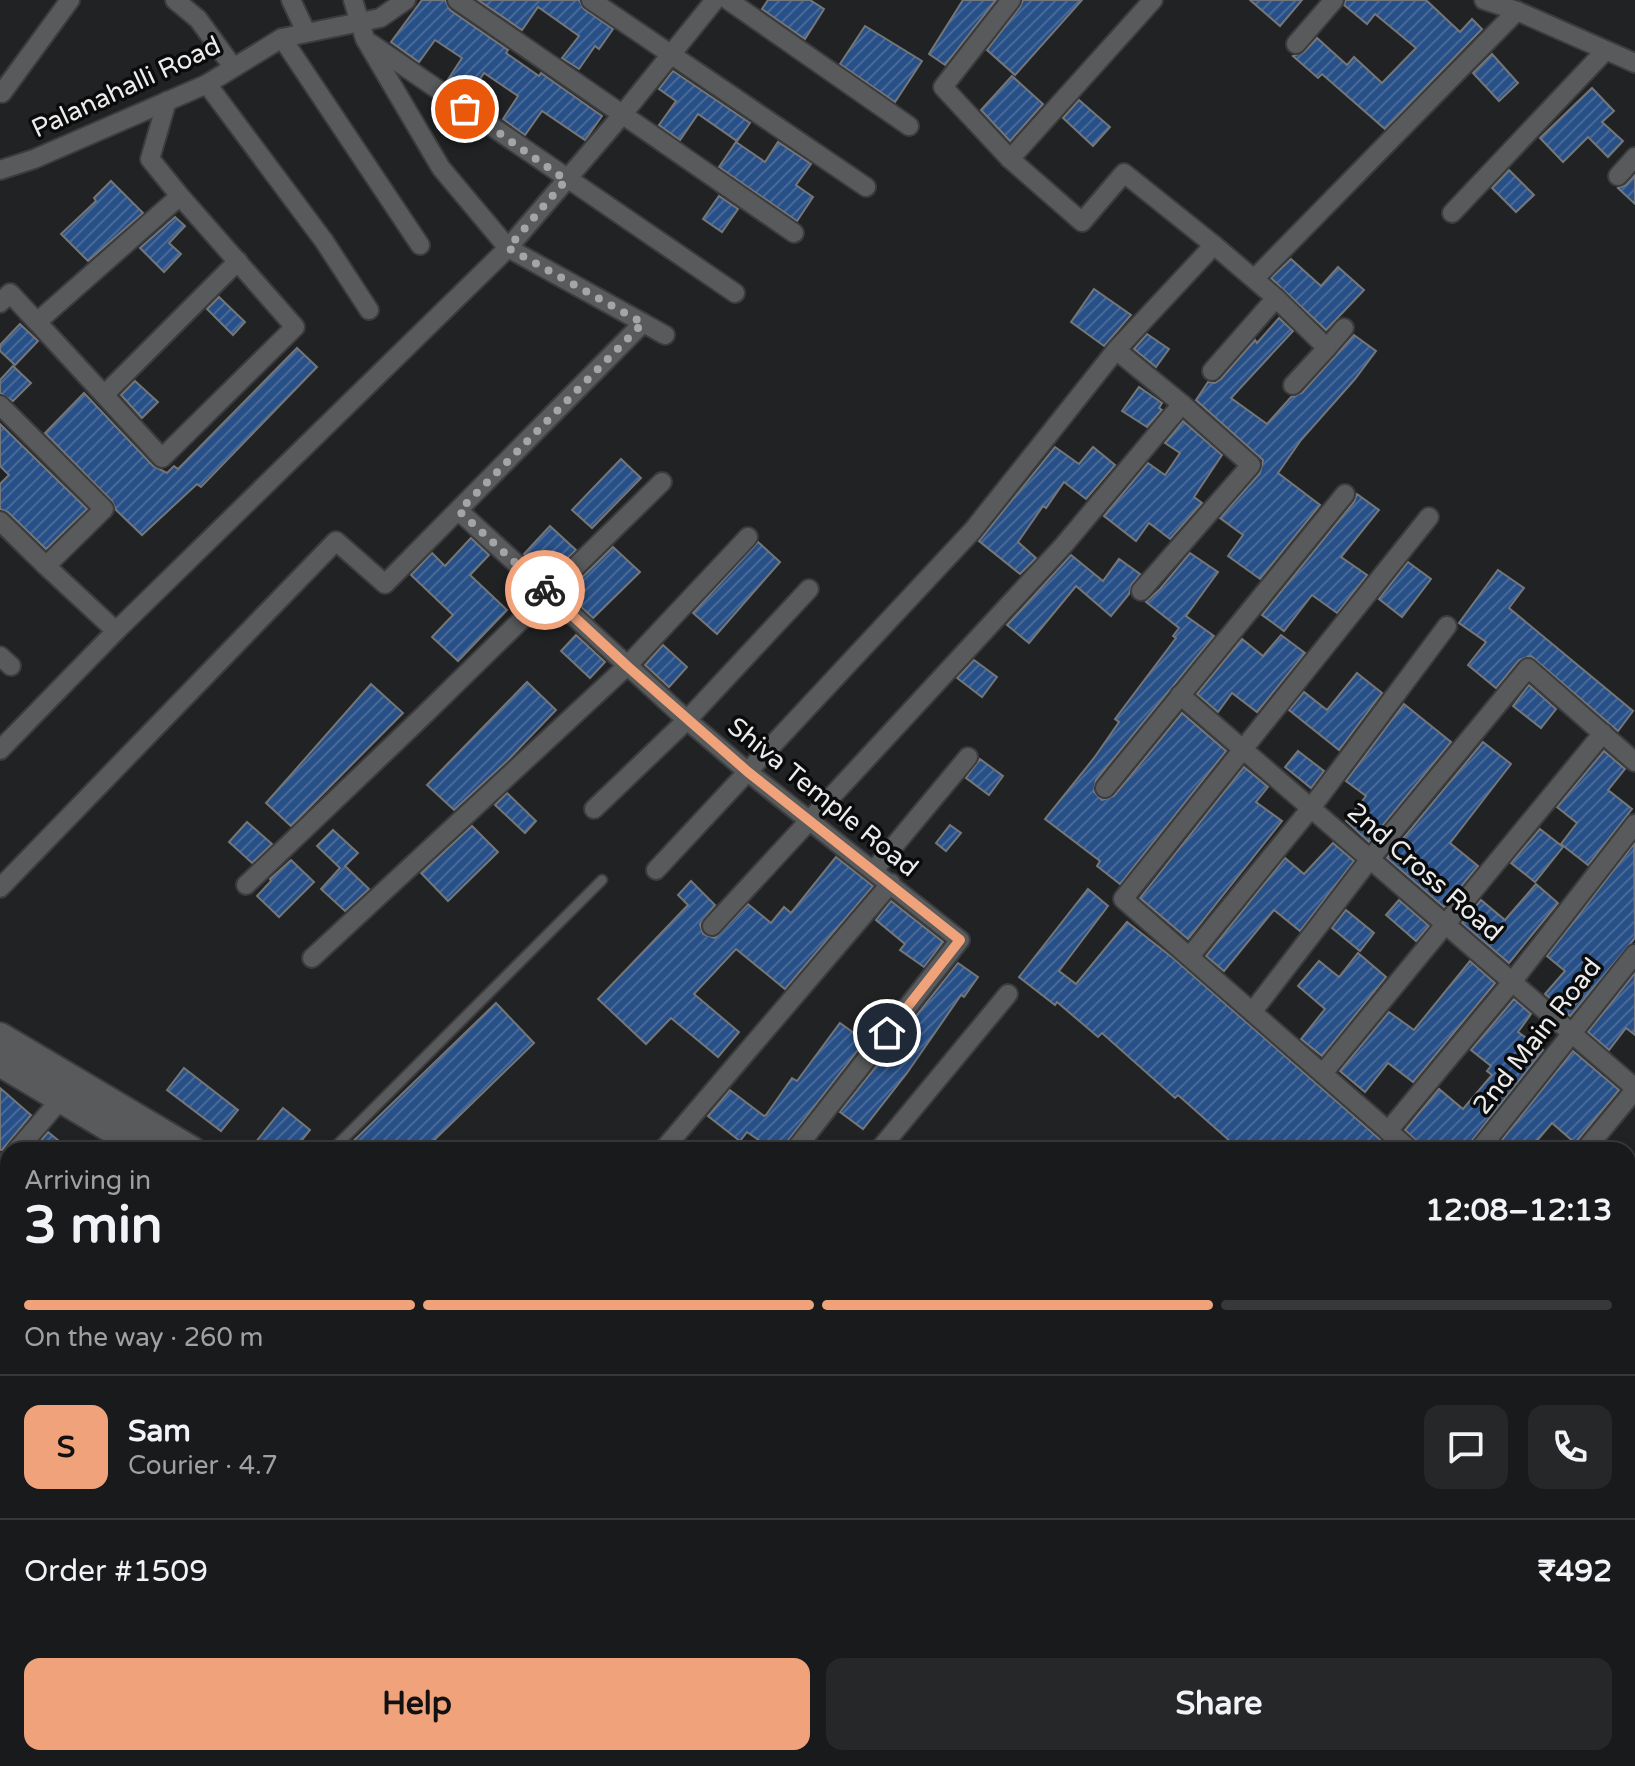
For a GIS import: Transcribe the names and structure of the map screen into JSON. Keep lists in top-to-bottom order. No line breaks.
{"streets":{"street":["Palanahalli Road","Shiva Temple Road","2nd Cross Road","2nd Main Road"]},"crossings":[["2nd Cross Road","2nd Main Road"]],"page":{"heading":["3 min","Arriving in","12:08–12:13"],"panel":["Sam","Courier · 4.7","Order #1509","₹492"],"bar":"On the way · 260 m","round":"S","buttons":["Help","Share"]}}
